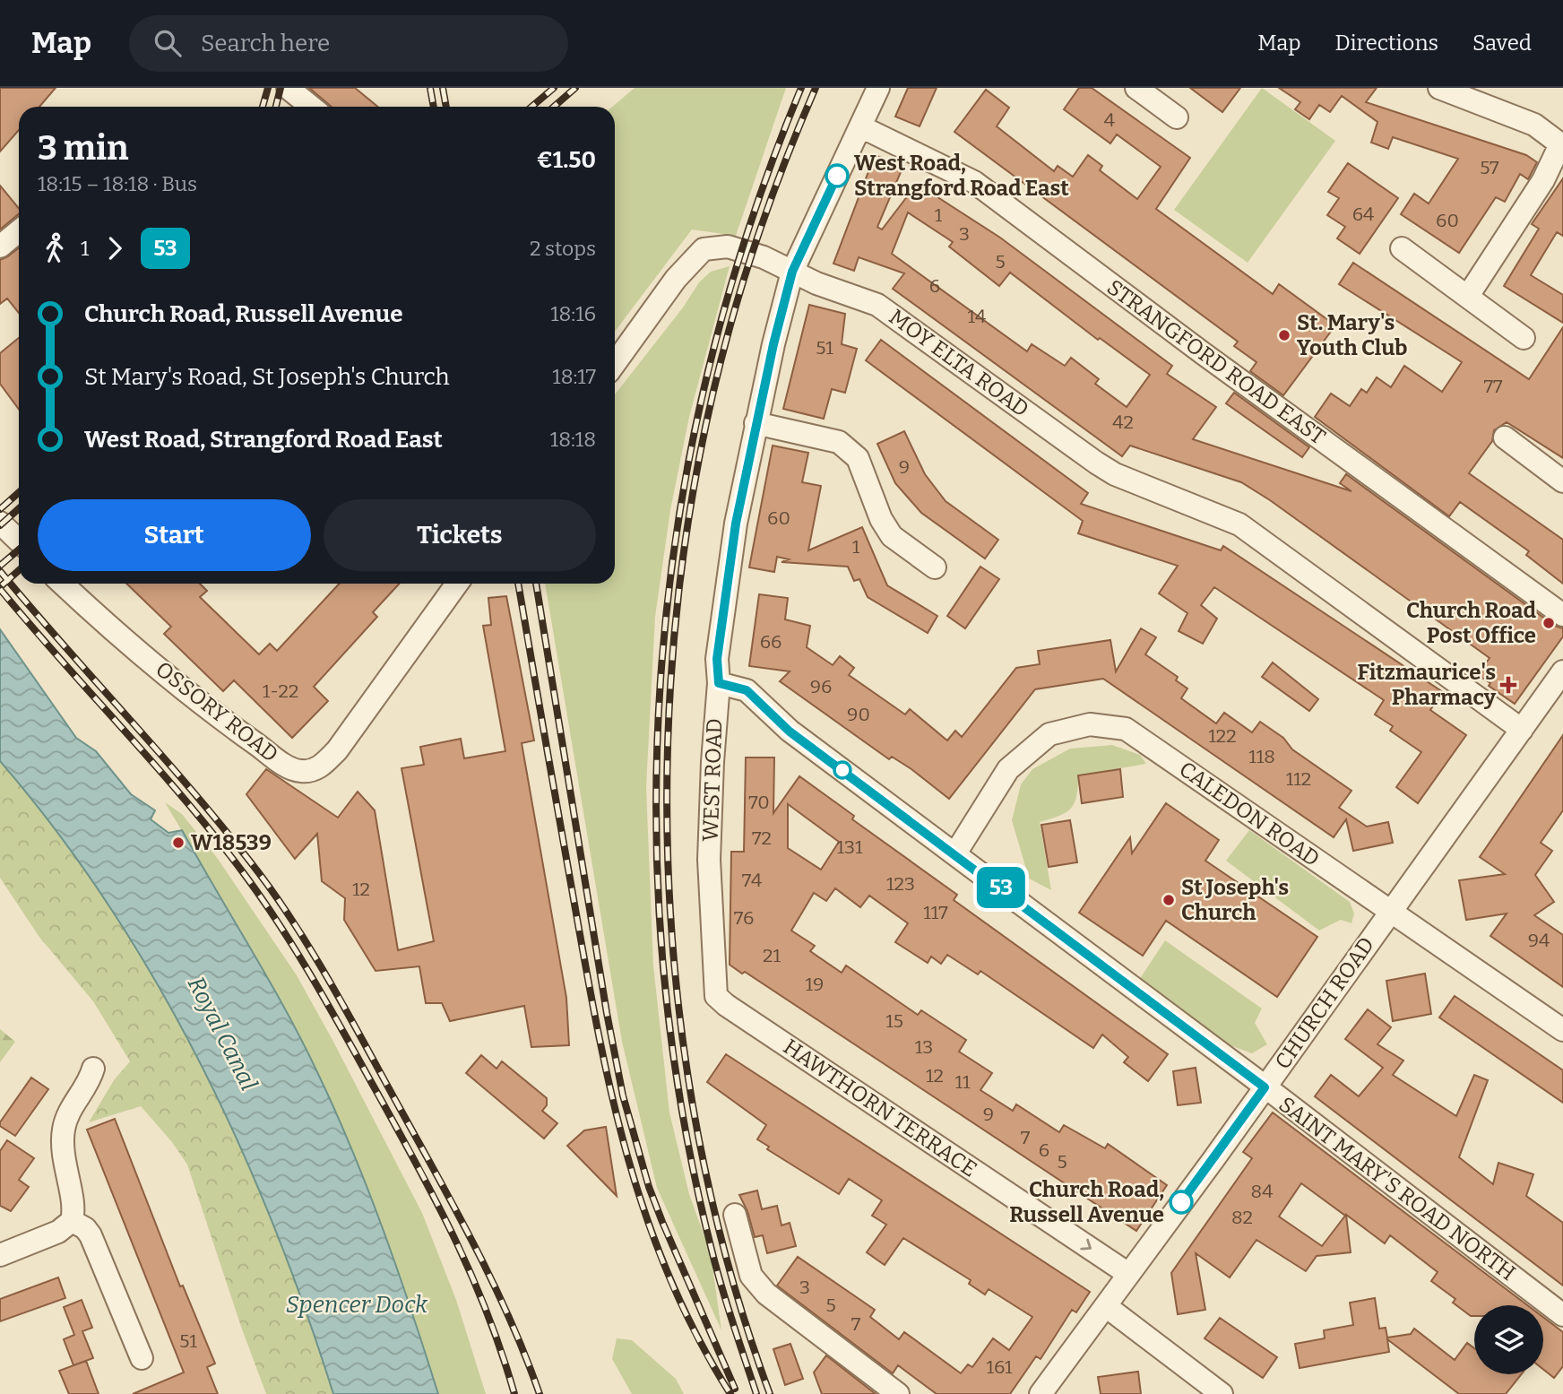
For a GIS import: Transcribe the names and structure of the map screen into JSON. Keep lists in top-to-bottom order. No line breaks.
{"streets":{"street":["STRANGFORD ROAD EAST","MOY ELTA ROAD","OSSORY ROAD","WEST ROAD","CALEDON ROAD","CHURCH ROAD","HAWTHORN TERRACE","SAINT MARY'S ROAD NORTH"]},"crossings":[["STRANGFORD ROAD EAST","WEST ROAD"],["MOY ELTA ROAD","WEST ROAD"],["MOY ELTA ROAD","CHURCH ROAD"],["WEST ROAD","HAWTHORN TERRACE"],["WEST ROAD","SAINT MARY'S ROAD NORTH"],["CALEDON ROAD","CHURCH ROAD"],["CALEDON ROAD","SAINT MARY'S ROAD NORTH"],["CHURCH ROAD","HAWTHORN TERRACE"],["CHURCH ROAD","SAINT MARY'S ROAD NORTH"]],"one_way":["HAWTHORN TERRACE"],"water":["Royal Canal","Spencer Dock"],"places":{"other":["West Road, Strangford Road East","St. Mary's Youth Club","Church Road Post Office","W18539","St Joseph's Church","Church Road, Russell Avenue"],"health":["Fitzmaurice's Pharmacy"]},"lines":["bus line 53"],"house_numbers":["4","57","64","1","60","3","5","6","14","51","77","42","9","60","1","66","96","1-22","90","122","118","112","70","72","131","74","123","12","117","76","94","21","19","15","13","12","11","9","7","6","5","84","82","3","5","7","51","161"],"page":{"header":"Map","search":"Search here","nav":["Map","Directions","Saved"],"on_map":"53","heading":["3 min","18:15 – 18:18 · Bus","€1.50"],"legs":["1","53","2 stops"],"list":[{"name":"Church Road, Russell Avenue","value":"18:16"},{"name":"St Mary's Road, St Joseph's Church","value":"18:17"},{"name":"West Road, Strangford Road East","value":"18:18"}],"buttons":["Start","Tickets"]}}
